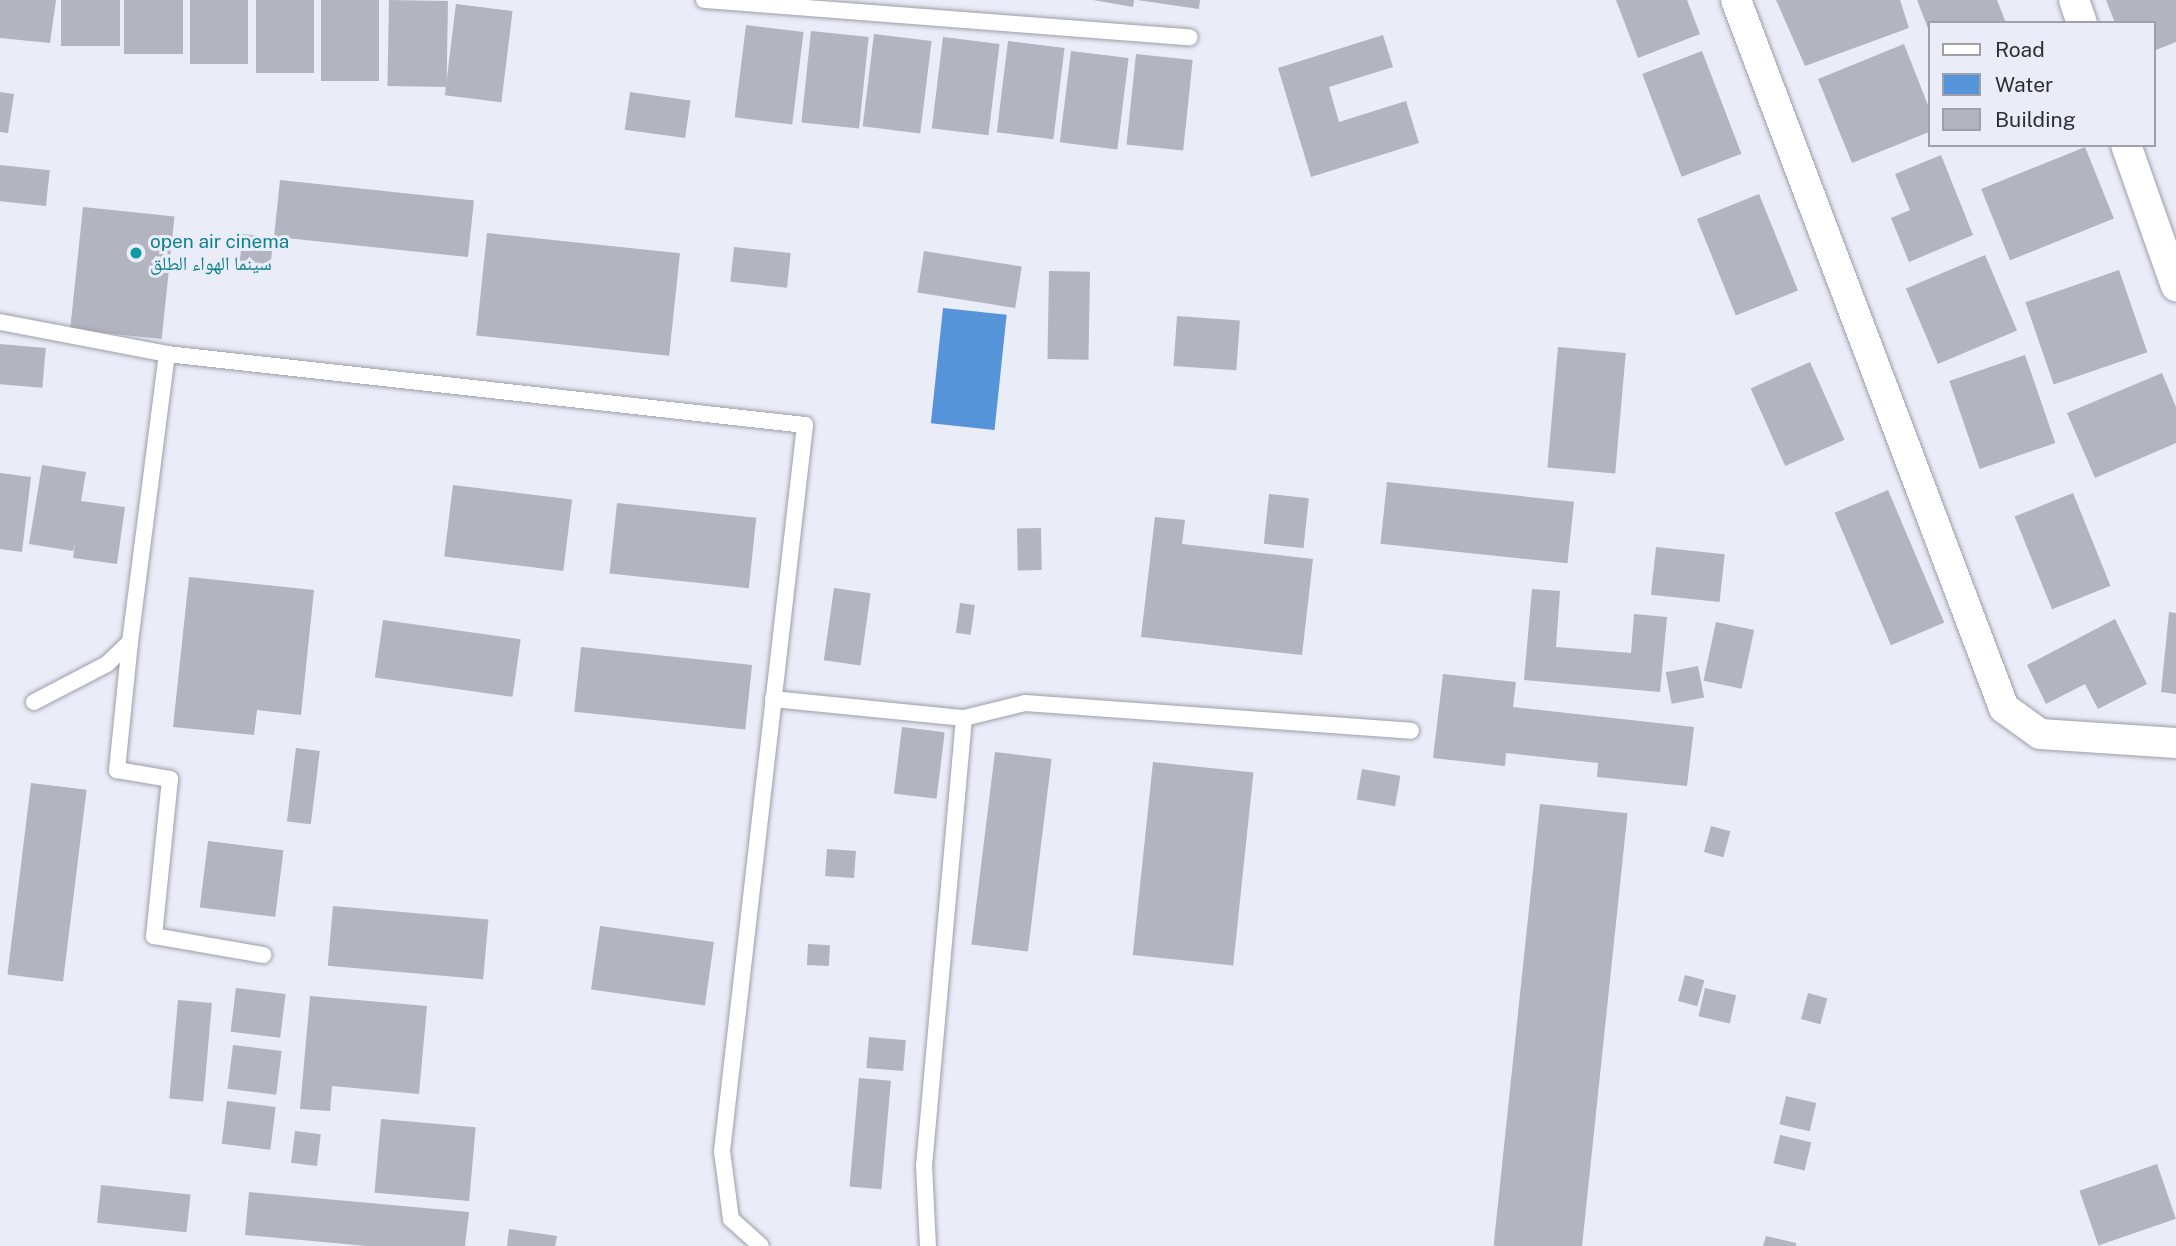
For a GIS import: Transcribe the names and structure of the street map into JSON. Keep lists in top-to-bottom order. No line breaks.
{"places":["open air cinema سينما الهواء الطلق"],"legend":["Road","Water","Building"]}
